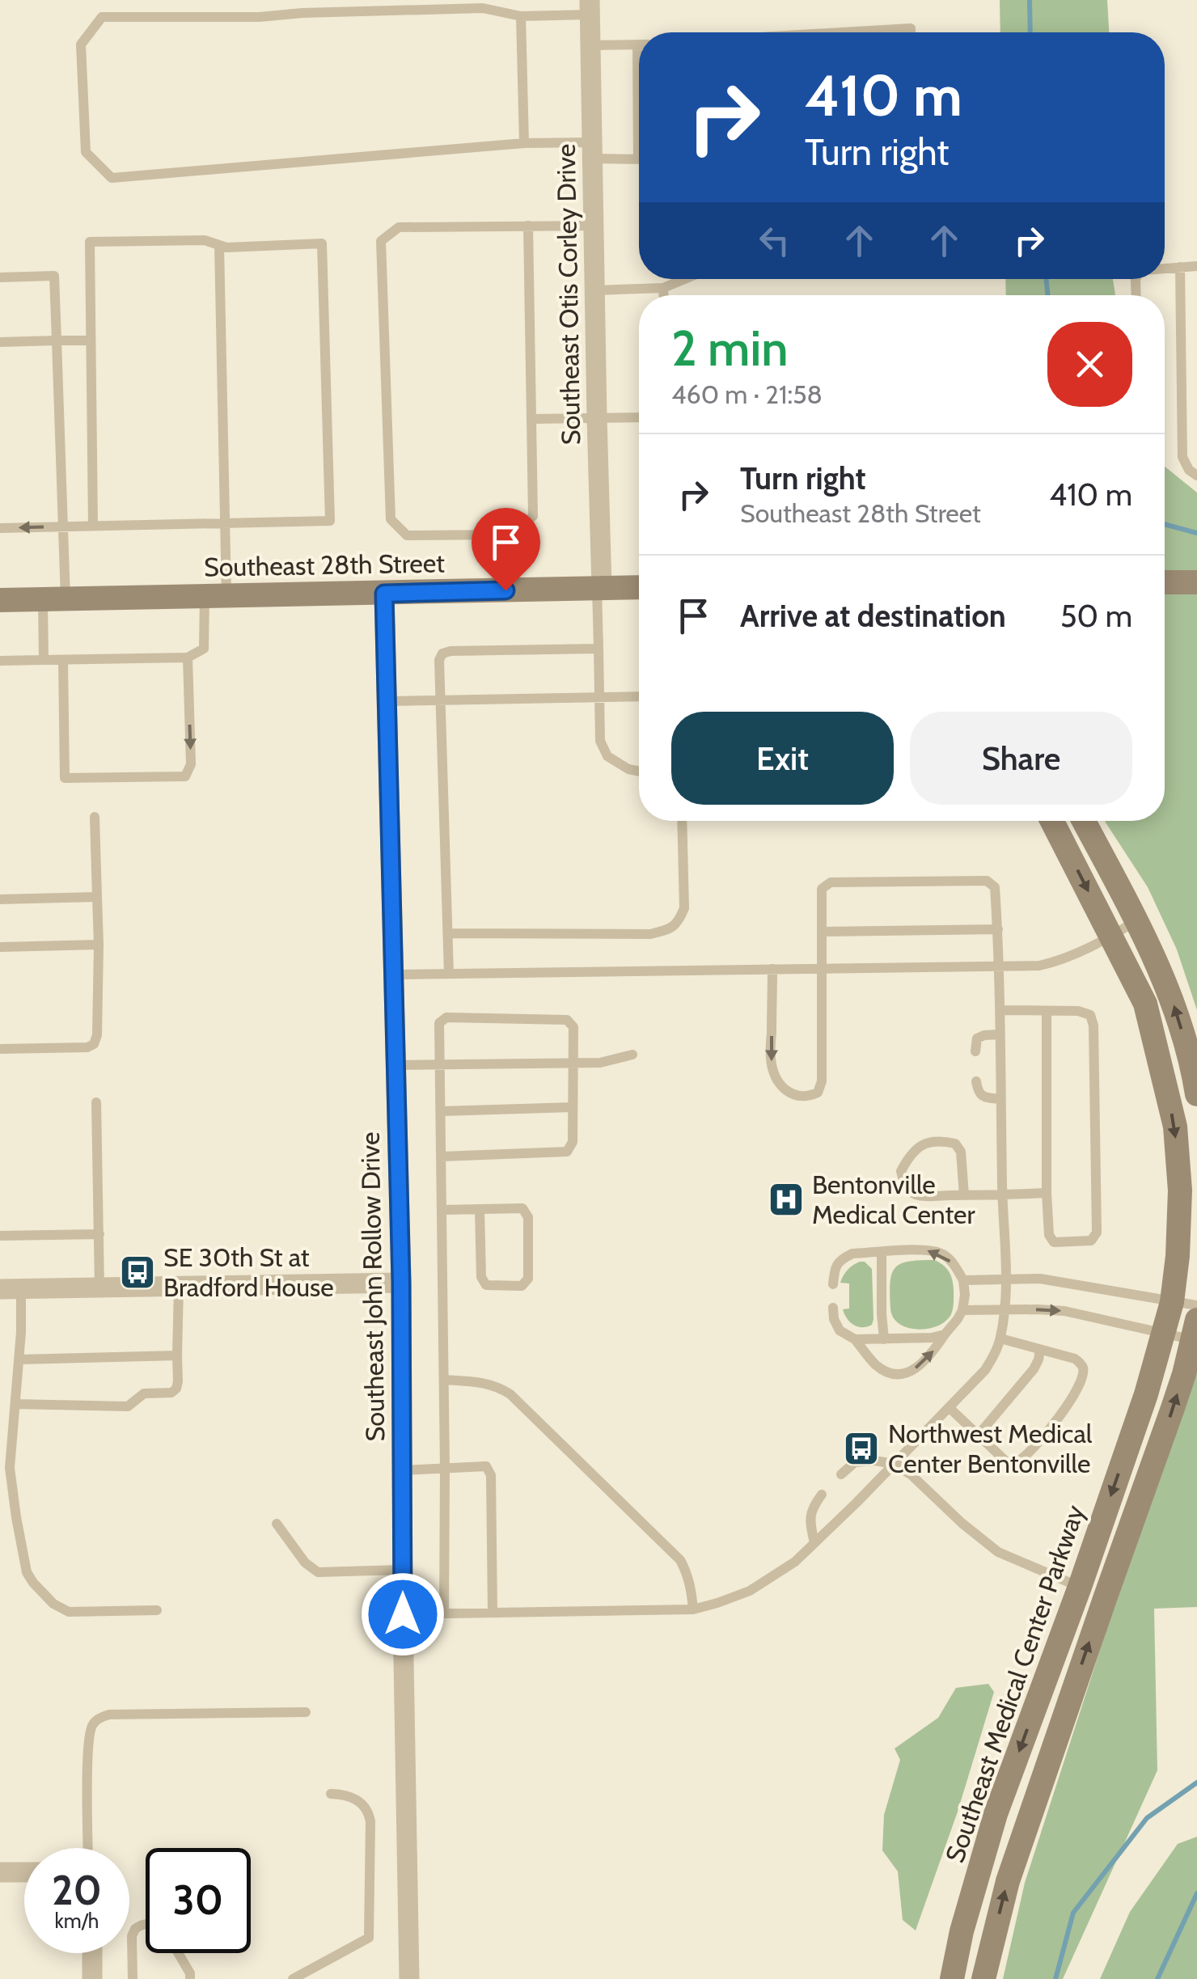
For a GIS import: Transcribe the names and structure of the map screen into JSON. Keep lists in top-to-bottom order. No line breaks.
{"streets":{"main road":["Southeast 28th Street","Southeast Medical Center Parkway"],"street":["Southeast Otis Corley Drive","Southeast John Rollow Drive"]},"crossings":[["Southeast Otis Corley Drive","Southeast 28th Street"],["Southeast 28th Street","Southeast John Rollow Drive"]],"places":{"hospital":["Bentonville Medical Center"],"bus stop":["SE 30th St at Bradford House","Northwest Medical Center Bentonville"]},"page":{"turn":["410 m","Turn right"],"heading":["2 min","460 m · 21:58"],"list":[{"name":"Turn right","note":"Southeast 28th Street","value":"410 m"},{"name":"Arrive at destination","value":"50 m"}],"buttons":["Exit","Share"],"speed":"20 km/h","limit":"30"}}
